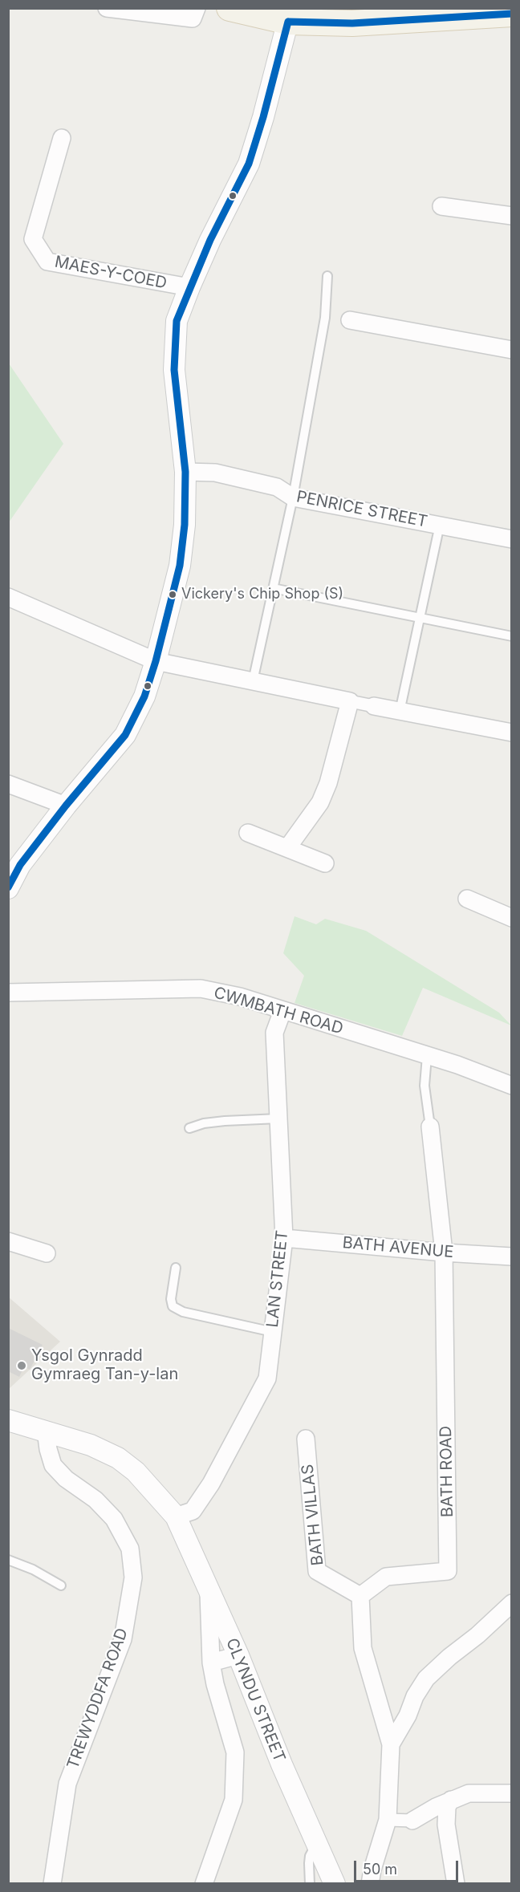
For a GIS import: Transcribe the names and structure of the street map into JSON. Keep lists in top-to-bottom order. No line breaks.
{"streets":{"street":["MAES-Y-COED","PENRICE STREET","CWMBATH ROAD","BATH AVENUE","LAN STREET","BATH ROAD","BATH VILLAS","TREWYDDFA ROAD","CLYNDU STREET"]},"crossings":[["CWMBATH ROAD","LAN STREET"],["BATH AVENUE","LAN STREET"],["BATH AVENUE","BATH ROAD"],["LAN STREET","CLYNDU STREET"],["BATH ROAD","BATH VILLAS"],["TREWYDDFA ROAD","CLYNDU STREET"]],"places":["Vickery's Chip Shop (S)","Ysgol Gynradd Gymraeg Tan-y-lan"],"scale_bar":"50 m"}
